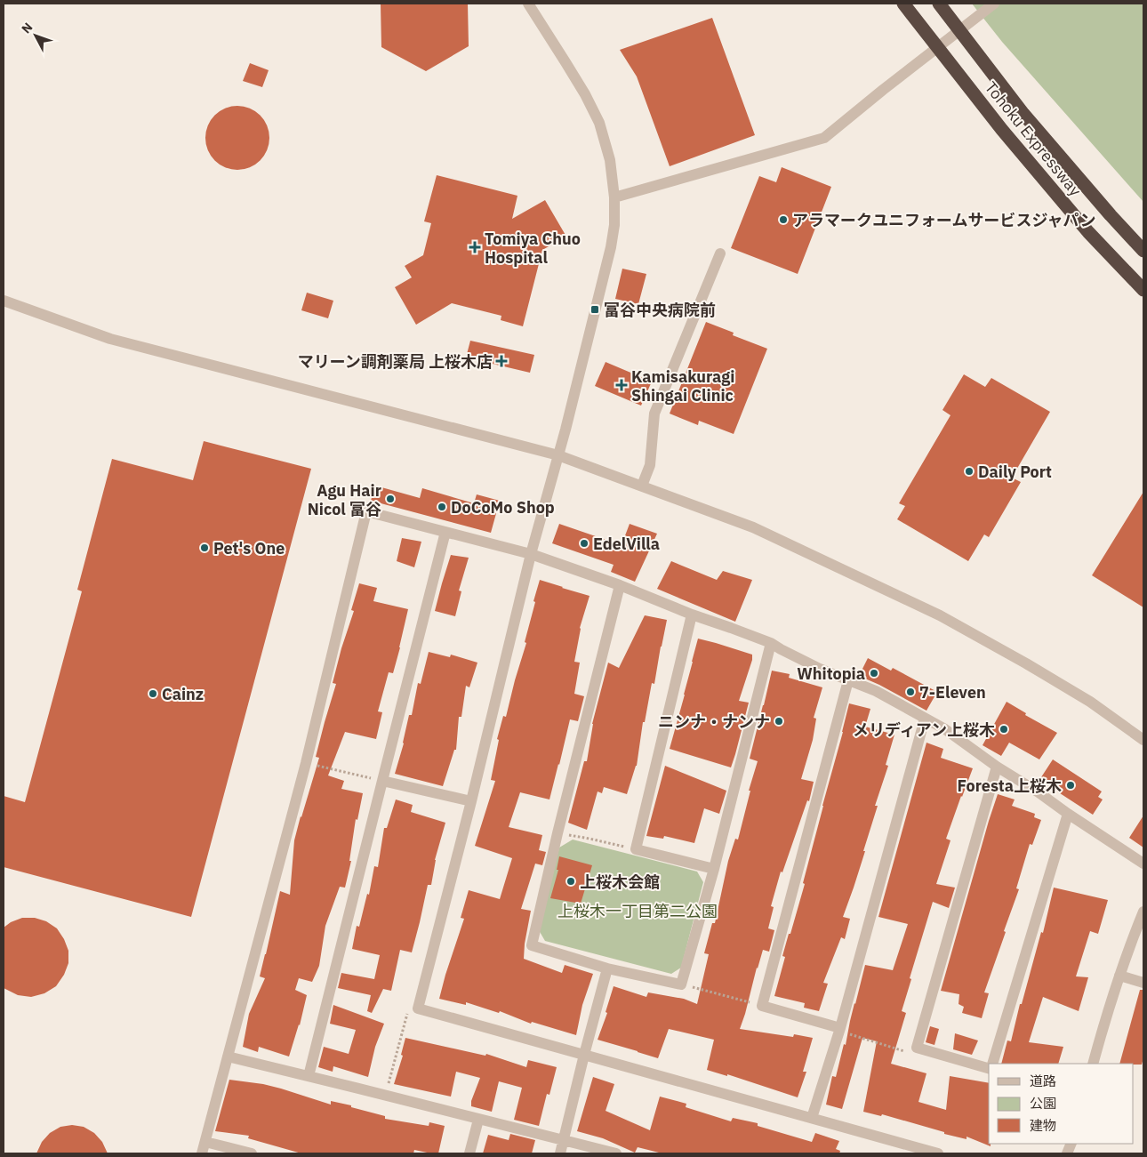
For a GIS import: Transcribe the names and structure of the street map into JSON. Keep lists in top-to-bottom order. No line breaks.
{"streets":{"highway":["Tohoku Expressway"]},"parks":["上桜木一丁目第二公園"],"places":{"other":["アラマークユニフォームサービスジャパン","Daily Port","Agu Hair Nicol 富谷","DoCoMo Shop","EdelVilla","Pet's One","Whitopia","7-Eleven","Cainz","ニンナ・ナンナ","メリディアン上桜木","Foresta上桜木","上桜木会館"],"health":["Tomiya Chuo Hospital","マリーン調剤薬局 上桜木店","Kamisakuragi Shingai Clinic"],"transit":["富谷中央病院前"]},"legend":["道路","公園","建物"],"north":"top left"}
